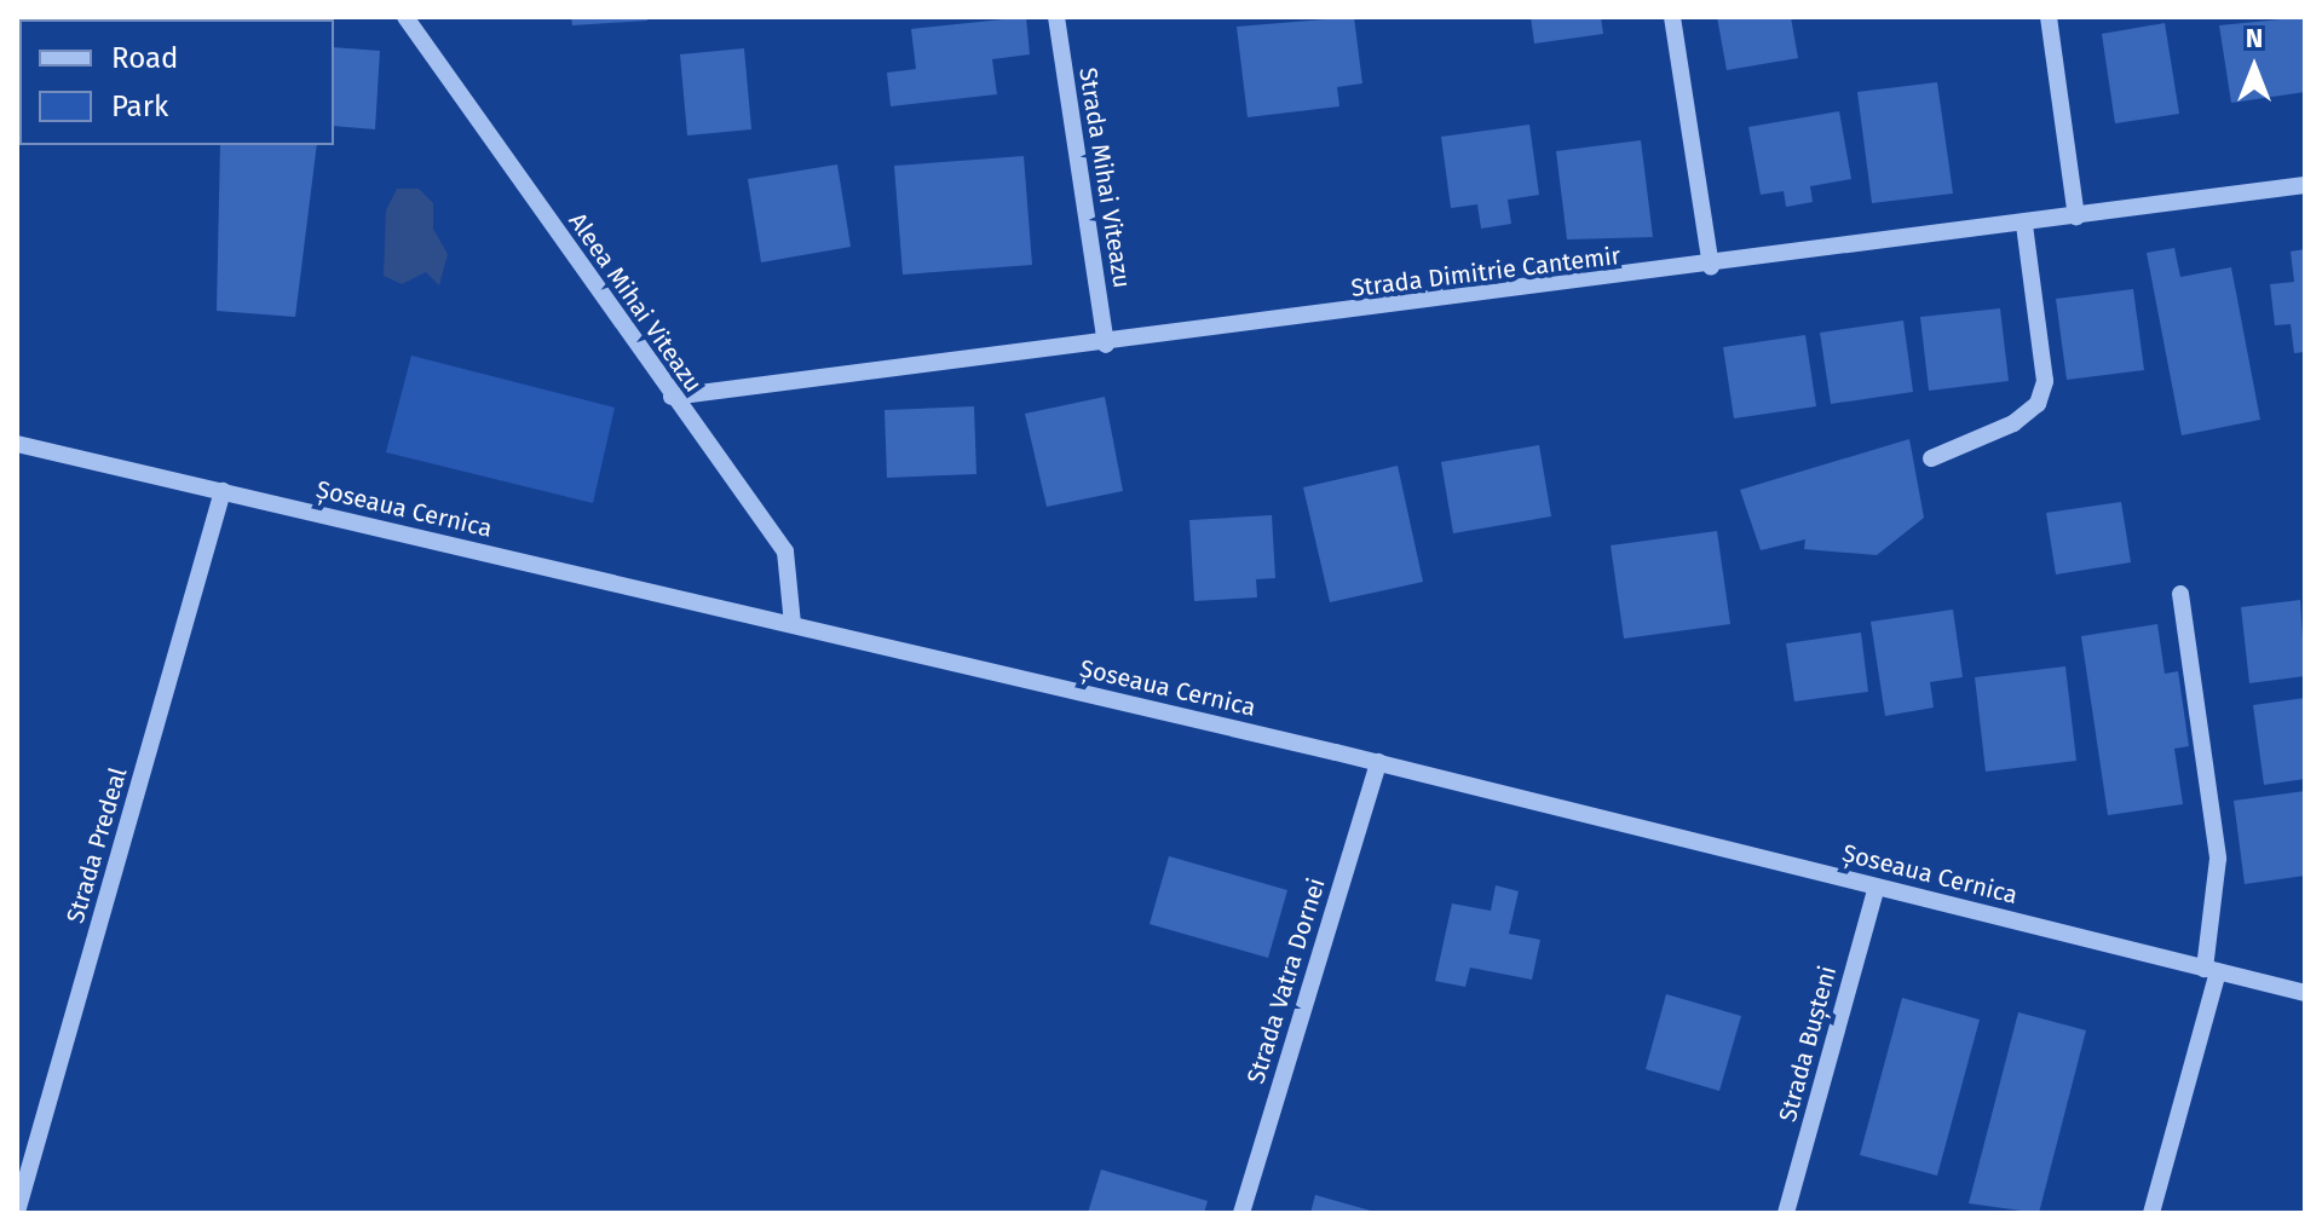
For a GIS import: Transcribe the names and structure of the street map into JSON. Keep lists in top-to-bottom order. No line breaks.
{"streets":{"street":["Strada Mihai Viteazu","Strada Dimitrie Cantemir","Aleea Mihai Viteazu","Șoseaua Cernica","Strada Predeal","Strada Vatra Dornei","Strada Bușteni"]},"crossings":[["Strada Mihai Viteazu","Strada Dimitrie Cantemir"],["Strada Dimitrie Cantemir","Aleea Mihai Viteazu"],["Aleea Mihai Viteazu","Șoseaua Cernica"],["Șoseaua Cernica","Strada Predeal"],["Șoseaua Cernica","Strada Vatra Dornei"],["Șoseaua Cernica","Strada Bușteni"]],"legend":["Road","Park"],"north":"top"}
